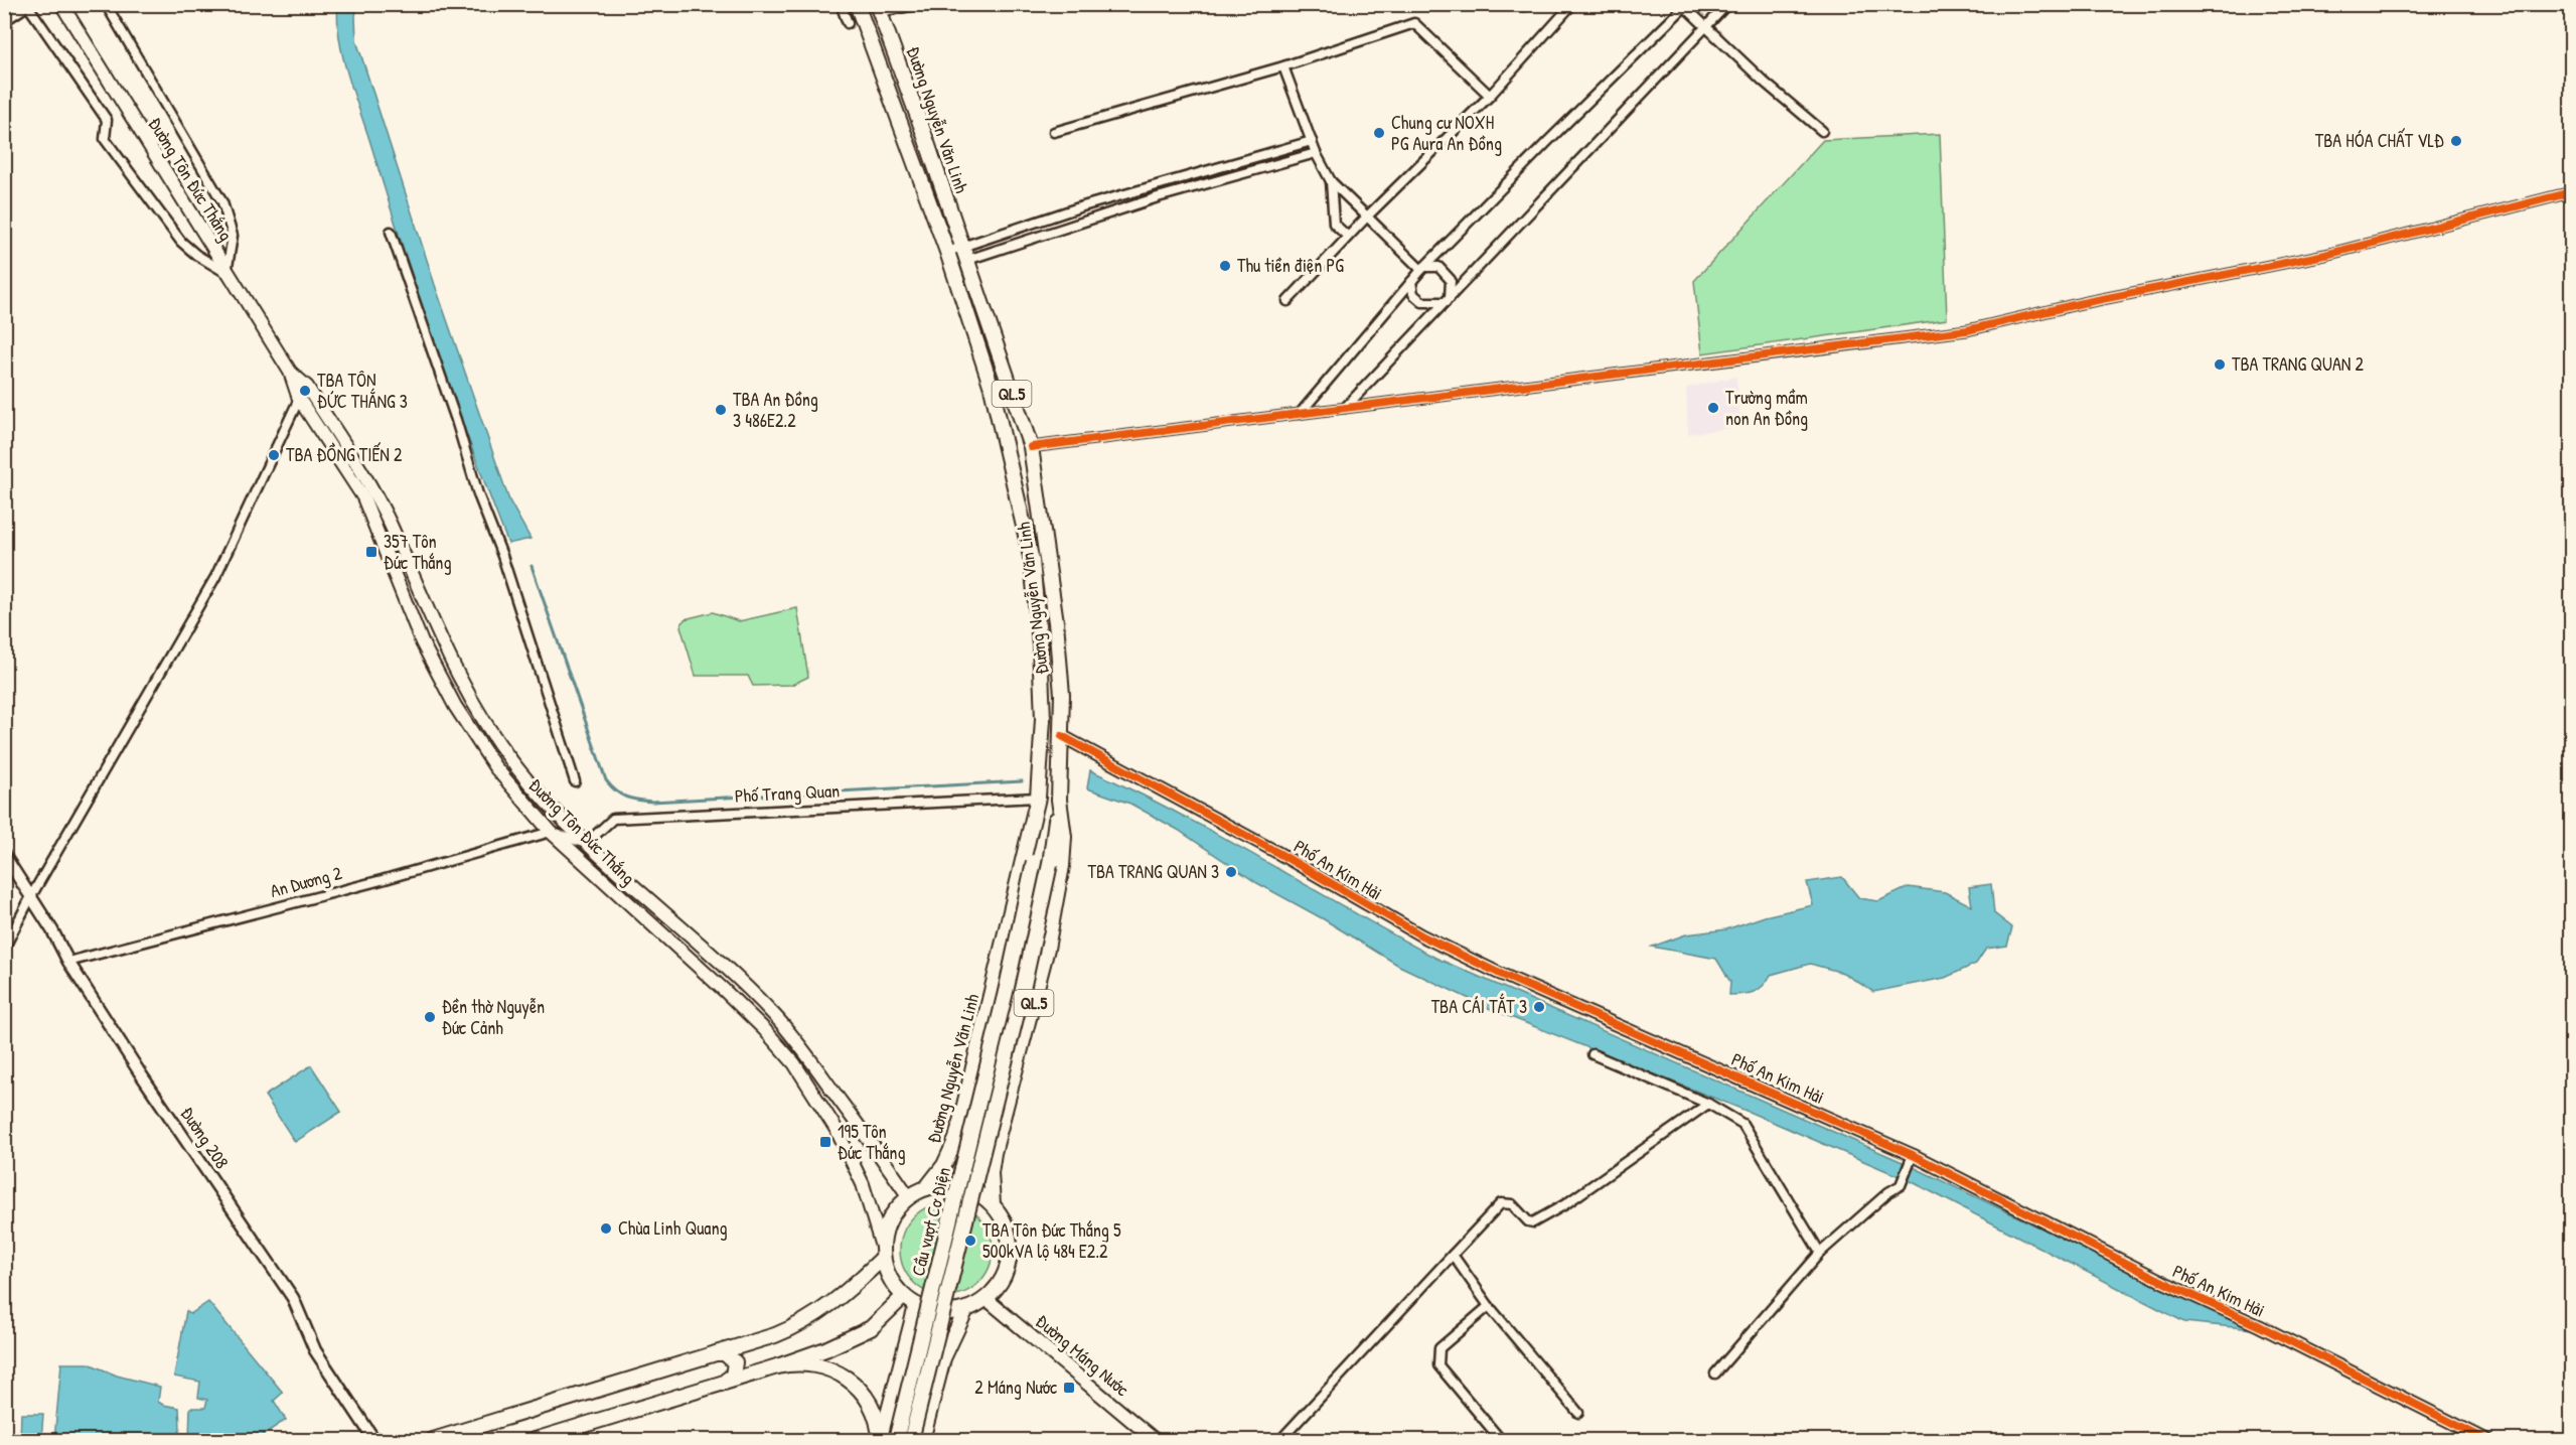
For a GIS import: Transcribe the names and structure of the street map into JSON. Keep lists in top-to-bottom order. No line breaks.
{"streets":{"main road":["Đường Nguyễn Văn Linh","Đường Tôn Đức Thắng","QL.5","Cầu vượt Cơ Điện","Đường Máng Nước"],"street":["Phố Trang Quan","Phố An Kim Hải","An Dương 2","Đường 208"]},"crossings":[["Đường Nguyễn Văn Linh","Đường Tôn Đức Thắng"],["Đường Nguyễn Văn Linh","Phố Trang Quan"],["Đường Nguyễn Văn Linh","Phố An Kim Hải"],["Đường Nguyễn Văn Linh","Cầu vượt Cơ Điện"],["Đường Nguyễn Văn Linh","Đường Máng Nước"],["Đường Tôn Đức Thắng","Phố Trang Quan"],["Đường Tôn Đức Thắng","An Dương 2"],["Đường Tôn Đức Thắng","Đường Máng Nước"],["Phố Trang Quan","Cầu vượt Cơ Điện"],["An Dương 2","Đường 208"]],"places":{"other":["Chung cư NOXH PG Aura An Đồng","TBA HÓA CHẤT VLĐ","Thu tiền điện PG","TBA TRANG QUAN 2","TBA TÔN ĐỨC THẮNG 3","Trường mầm non An Đồng","TBA An Đồng 3 486E2.2","TBA ĐỒNG TIẾN 2","TBA TRANG QUAN 3","TBA CÁI TẮT 3","Đền thờ Nguyễn Đức Cảnh","Chùa Linh Quang","TBA Tôn Đức Thắng 5 500kVA lộ 484 E2.2"],"transit":["357 Tôn Đức Thắng","195 Tôn Đức Thắng","2 Máng Nước"]}}
